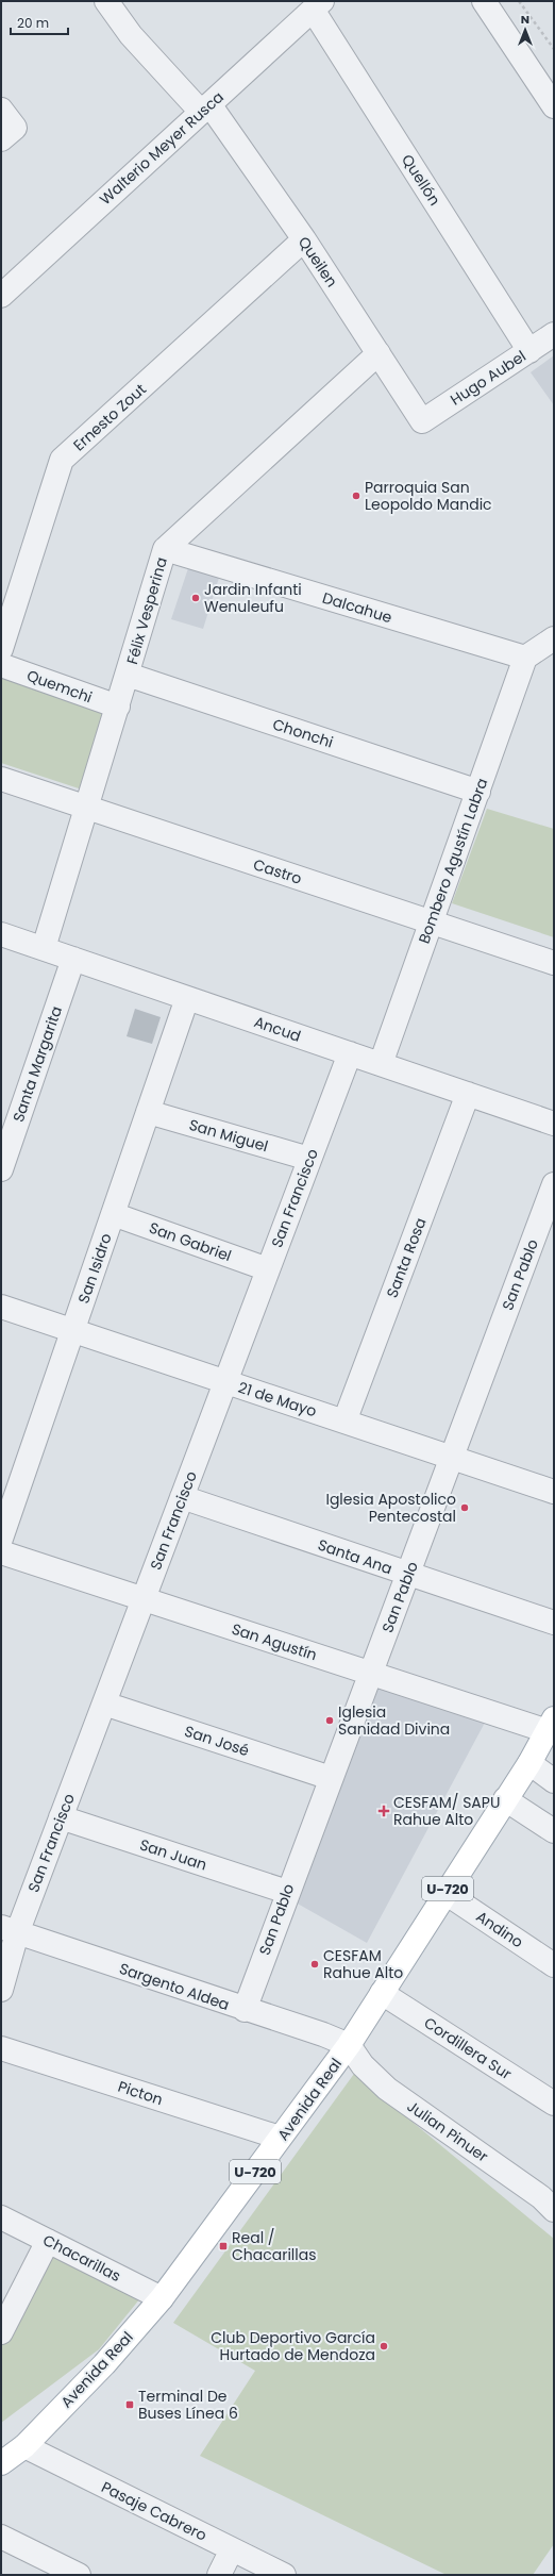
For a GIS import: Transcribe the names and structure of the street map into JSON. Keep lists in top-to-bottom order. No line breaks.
{"streets":{"main road":["U-720","Avenida Real"],"street":["Walterio Meyer Rusca","Quellón","Queilen","Hugo Aubel","Ernesto Zout","Dalcahue","Félix Vesperina","Quemchi","Chonchi","Bombero Agustín Labra","Castro","Ancud","Santa Margarita","San Miguel","San Francisco","San Gabriel","Santa Rosa","San Isidro","San Pablo","21 de Mayo","Santa Ana","San Agustín","San José","San Juan","Andino","Sargento Aldea","Cordillera Sur","Picton","Julian Pinuer","Chacarillas","Pasaje Cabrero"]},"crossings":[["Walterio Meyer Rusca","Quellón"],["Walterio Meyer Rusca","Queilen"],["Quellón","Hugo Aubel"],["Queilen","Hugo Aubel"],["Queilen","Ernesto Zout"],["Queilen","Félix Vesperina"],["Dalcahue","Félix Vesperina"],["Dalcahue","Bombero Agustín Labra"],["Félix Vesperina","Quemchi"],["Félix Vesperina","Chonchi"],["Félix Vesperina","Castro"],["Félix Vesperina","Ancud"],["Chonchi","Bombero Agustín Labra"],["Bombero Agustín Labra","Castro"],["Bombero Agustín Labra","Ancud"],["Ancud","Santa Margarita"],["Ancud","San Francisco"],["Ancud","Santa Rosa"],["Ancud","San Isidro"],["San Miguel","San Francisco"],["San Miguel","San Isidro"],["San Francisco","San Gabriel"],["San Francisco","21 de Mayo"],["San Francisco","Santa Ana"],["San Francisco","San Agustín"],["San Francisco","San José"],["San Francisco","San Juan"],["San Francisco","Sargento Aldea"],["San Gabriel","San Isidro"],["Santa Rosa","21 de Mayo"],["San Isidro","21 de Mayo"],["San Pablo","21 de Mayo"],["San Pablo","Santa Ana"],["San Pablo","San Agustín"],["San Pablo","San José"],["San Pablo","San Juan"],["San Pablo","Sargento Aldea"],["San Agustín","Avenida Real"],["Andino","Avenida Real"],["Sargento Aldea","Avenida Real"],["Sargento Aldea","Julian Pinuer"],["Cordillera Sur","Avenida Real"],["Picton","Avenida Real"],["Avenida Real","Julian Pinuer"],["Avenida Real","Chacarillas"],["Avenida Real","Pasaje Cabrero"]],"places":{"other":["Parroquia San Leopoldo Mandic","Jardin Infanti Wenuleufu","Iglesia Apostolico Pentecostal","Iglesia Sanidad Divina","CESFAM Rahue Alto","Club Deportivo García Hurtado de Mendoza"],"health":["CESFAM/ SAPU Rahue Alto"],"transit":["Real / Chacarillas","Terminal De Buses Línea 6"]},"scale_bar":"20 m","north":"top"}
